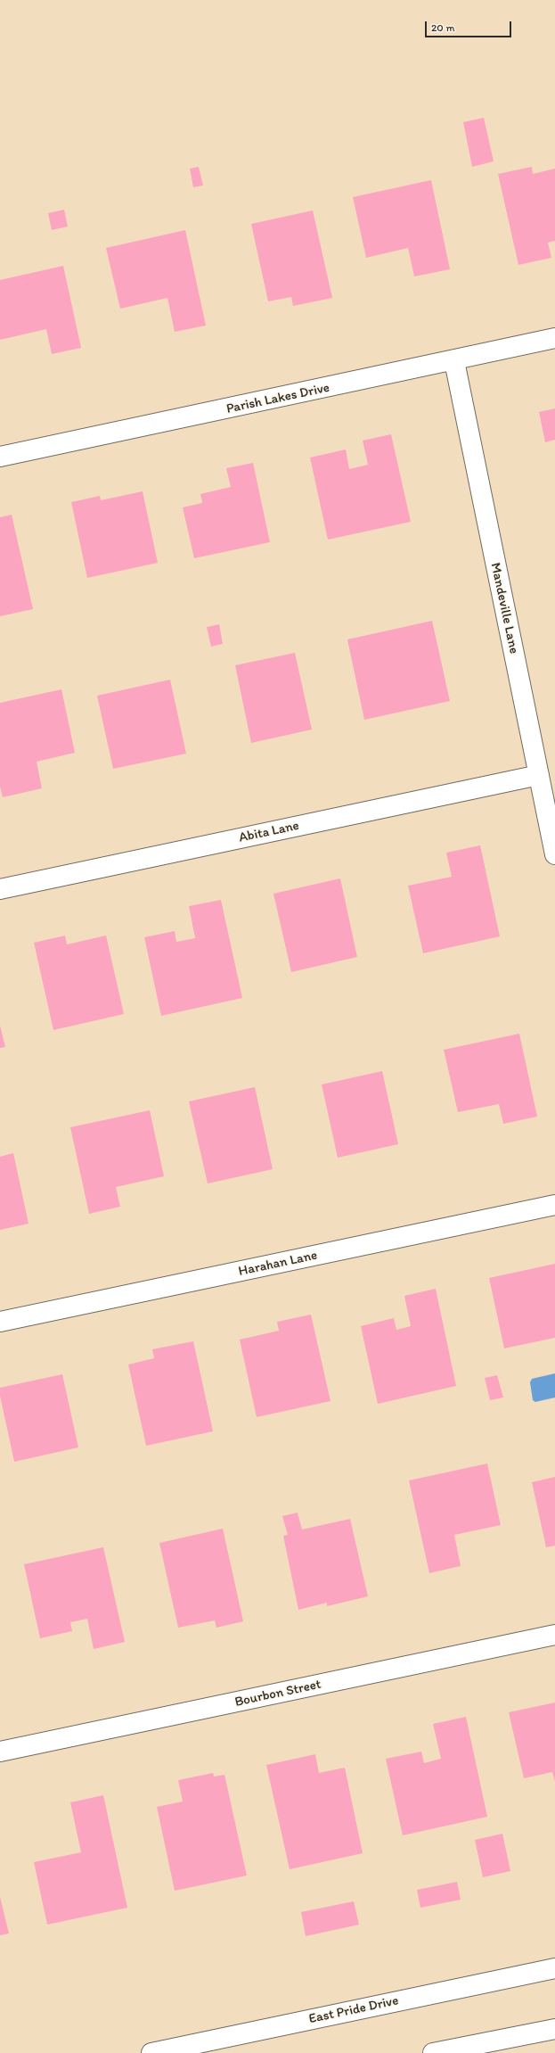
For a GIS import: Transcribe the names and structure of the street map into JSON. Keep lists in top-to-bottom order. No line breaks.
{"streets":{"street":["Parish Lakes Drive","Mandeville Lane","Abita Lane","Harahan Lane","Bourbon Street","East Pride Drive"]},"crossings":[["Parish Lakes Drive","Mandeville Lane"],["Mandeville Lane","Abita Lane"]],"scale_bar":"20 m"}
